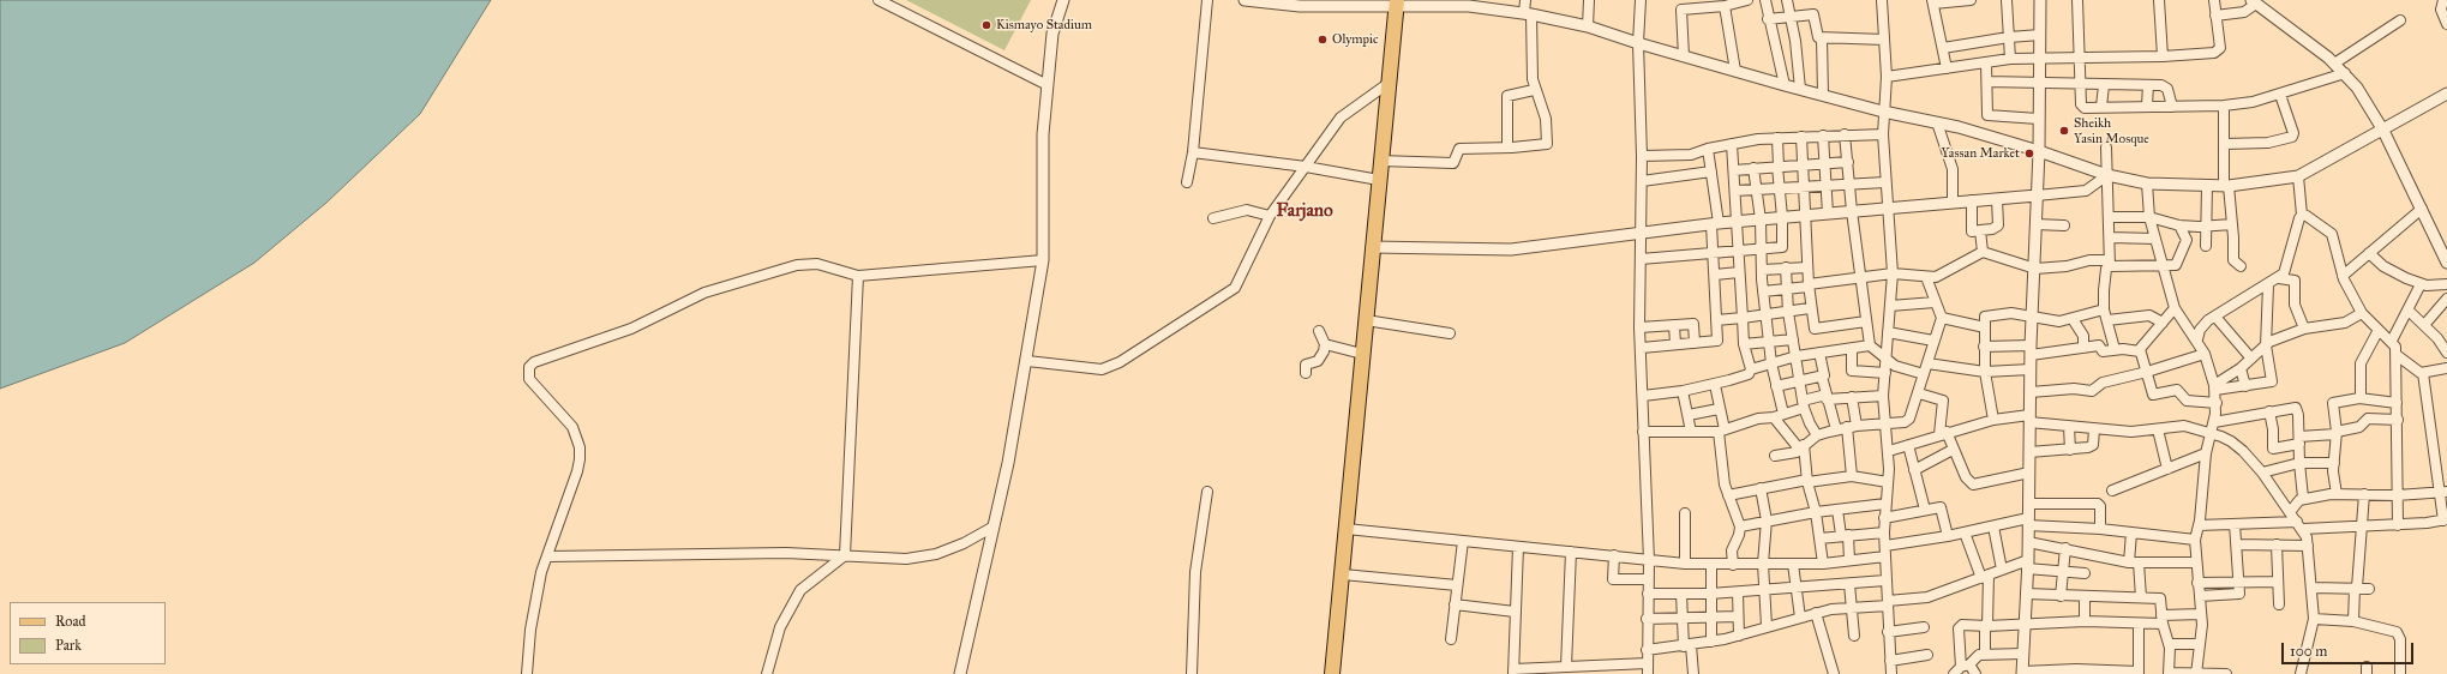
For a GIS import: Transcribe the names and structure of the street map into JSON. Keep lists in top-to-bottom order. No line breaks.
{"districts":["Farjano"],"places":["Kismayo Stadium","Olympic","Sheikh Yasin Mosque","Yassan Market"],"legend":["Road","Park"],"scale_bar":"100 m"}
